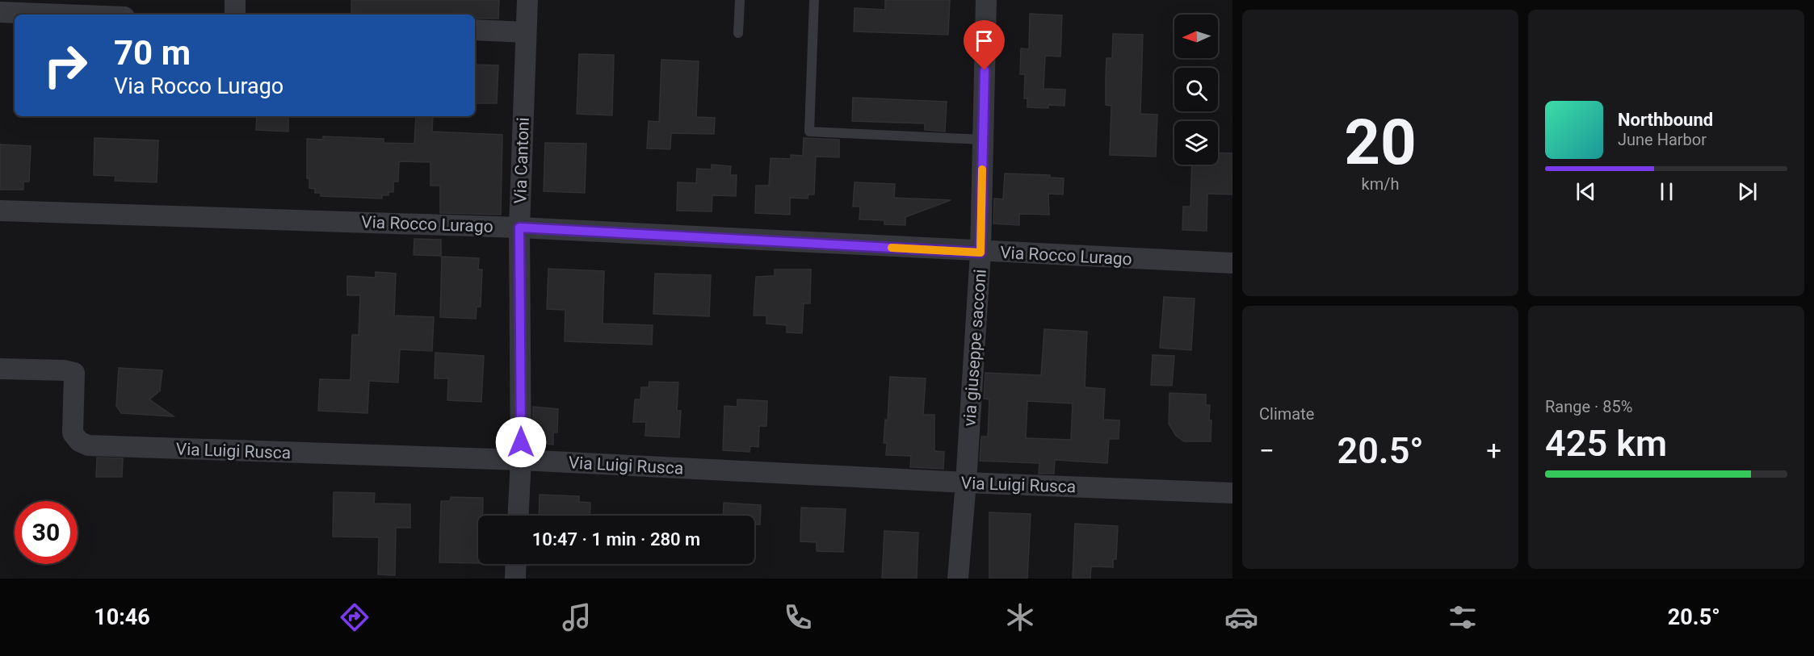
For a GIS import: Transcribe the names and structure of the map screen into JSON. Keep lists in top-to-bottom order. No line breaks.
{"streets":{"street":["Via Cantoni","Via Rocco Lurago","via giuseppe sacconi","Via Luigi Rusca"]},"crossings":[["Via Cantoni","Via Rocco Lurago"],["Via Cantoni","Via Luigi Rusca"],["Via Rocco Lurago","via giuseppe sacconi"],["via giuseppe sacconi","Via Luigi Rusca"]],"north":"left","page":{"tile":[["20","km/h"],"Climate",["Range · 85%","425 km"]],"turn":["70 m","Via Rocco Lurago"],"song":["Northbound","June Harbor"],"heat":["−","20.5°","+"],"limit":"30","trip":"10:47 · 1 min · 280 m","tabs":["10:46","20.5°"]}}
